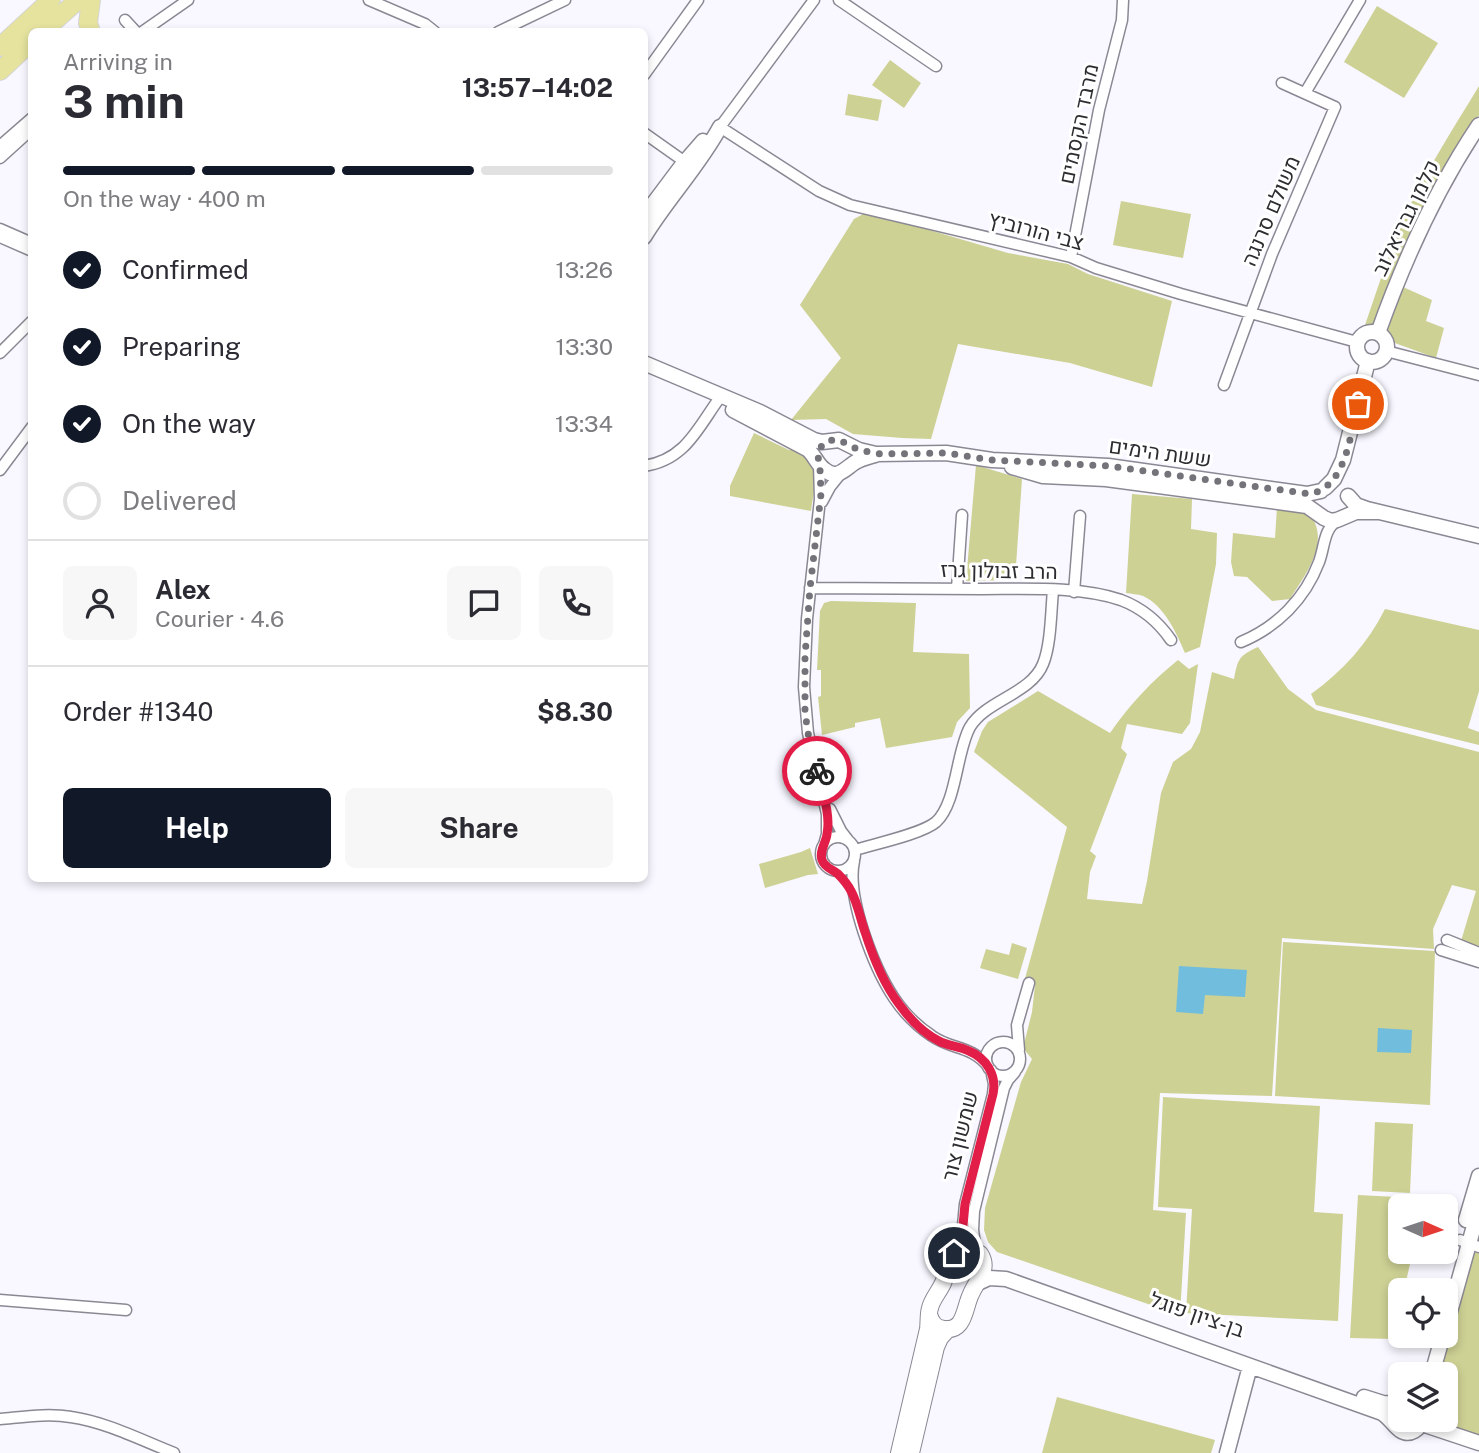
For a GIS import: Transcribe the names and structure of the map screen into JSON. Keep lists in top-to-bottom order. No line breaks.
{"streets":{"street":["מרבד הקסמים","משולם סרנגה","קלמן גבריאלוב","צבי הורוביץ","ששת הימים","הרב זבולון גרז","שמשון צור","בן-ציון פוגל"]},"crossings":[["מרבד הקסמים","צבי הורוביץ"],["משולם סרנגה","צבי הורוביץ"],["קלמן גבריאלוב","צבי הורוביץ"],["שמשון צור","בן-ציון פוגל"]],"north":"right","page":{"heading":["3 min","Arriving in","13:57–14:02"],"panel":["Alex","Courier · 4.6","Order #1340","$8.30"],"bar":"On the way · 400 m","list":[["Confirmed","13:26"],["Preparing","13:30"],["On the way","13:34"],"Delivered"],"buttons":["Help","Share"]}}
